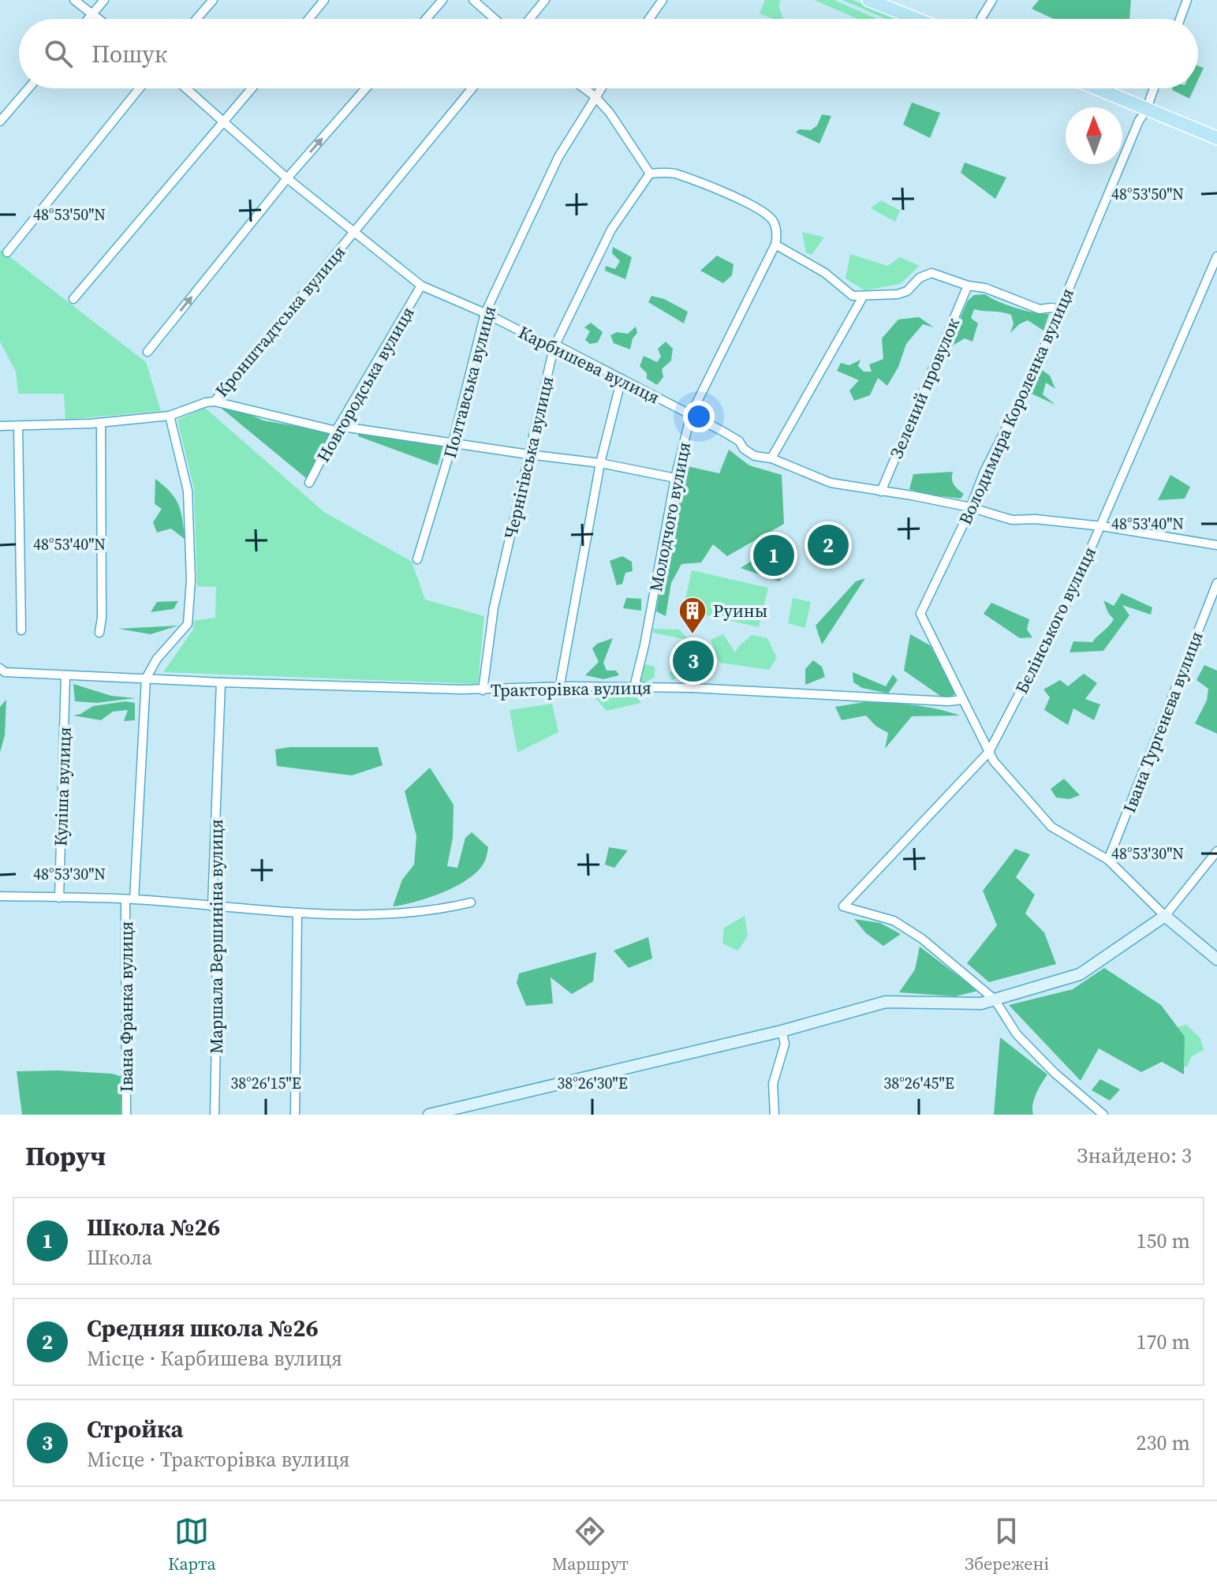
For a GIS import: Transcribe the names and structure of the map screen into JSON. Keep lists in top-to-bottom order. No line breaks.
{"streets":{"street":["Кронштадтська вулиця","Карбишева вулиця","Полтавська вулиця","Новгородська вулиця","Зелений провулок","Володимира Короленка вулиця","Чернігівська вулиця","Молодчого вулиця","Бєлінського вулиця","Тракторівка вулиця","Івана Тургенєва вулиця","Куліша вулиця","Маршала Вершиніна вулиця","Івана Франка вулиця"]},"crossings":[["Кронштадтська вулиця","Карбишева вулиця"],["Карбишева вулиця","Полтавська вулиця"],["Карбишева вулиця","Новгородська вулиця"],["Карбишева вулиця","Зелений провулок"],["Карбишева вулиця","Володимира Короленка вулиця"],["Карбишева вулиця","Чернігівська вулиця"],["Карбишева вулиця","Молодчого вулиця"],["Карбишева вулиця","Бєлінського вулиця"],["Володимира Короленка вулиця","Тракторівка вулиця"],["Чернігівська вулиця","Тракторівка вулиця"],["Молодчого вулиця","Тракторівка вулиця"],["Тракторівка вулиця","Куліша вулиця"],["Тракторівка вулиця","Маршала Вершиніна вулиця"],["Тракторівка вулиця","Івана Франка вулиця"]],"places":{"building":["Руины"]},"north":"top","page":{"search":"Пошук","pins":["2","1","3"],"heading":["Поруч","Знайдено: 3"],"list":[{"mark":"1","name":"Школа №26","note":"Школа","value":"150 m"},{"mark":"2","name":"Средняя школа №26","note":"Місце · Карбишева вулиця","value":"170 m"},{"mark":"3","name":"Стройка","note":"Місце · Тракторівка вулиця","value":"230 m"}],"nav":["Карта","Маршрут","Збережені"]},"coordinates":["48°53'50\"N","48°53'40\"N","48°53'30\"N","38°26'15\"E","38°26'30\"E","38°26'45\"E"]}
